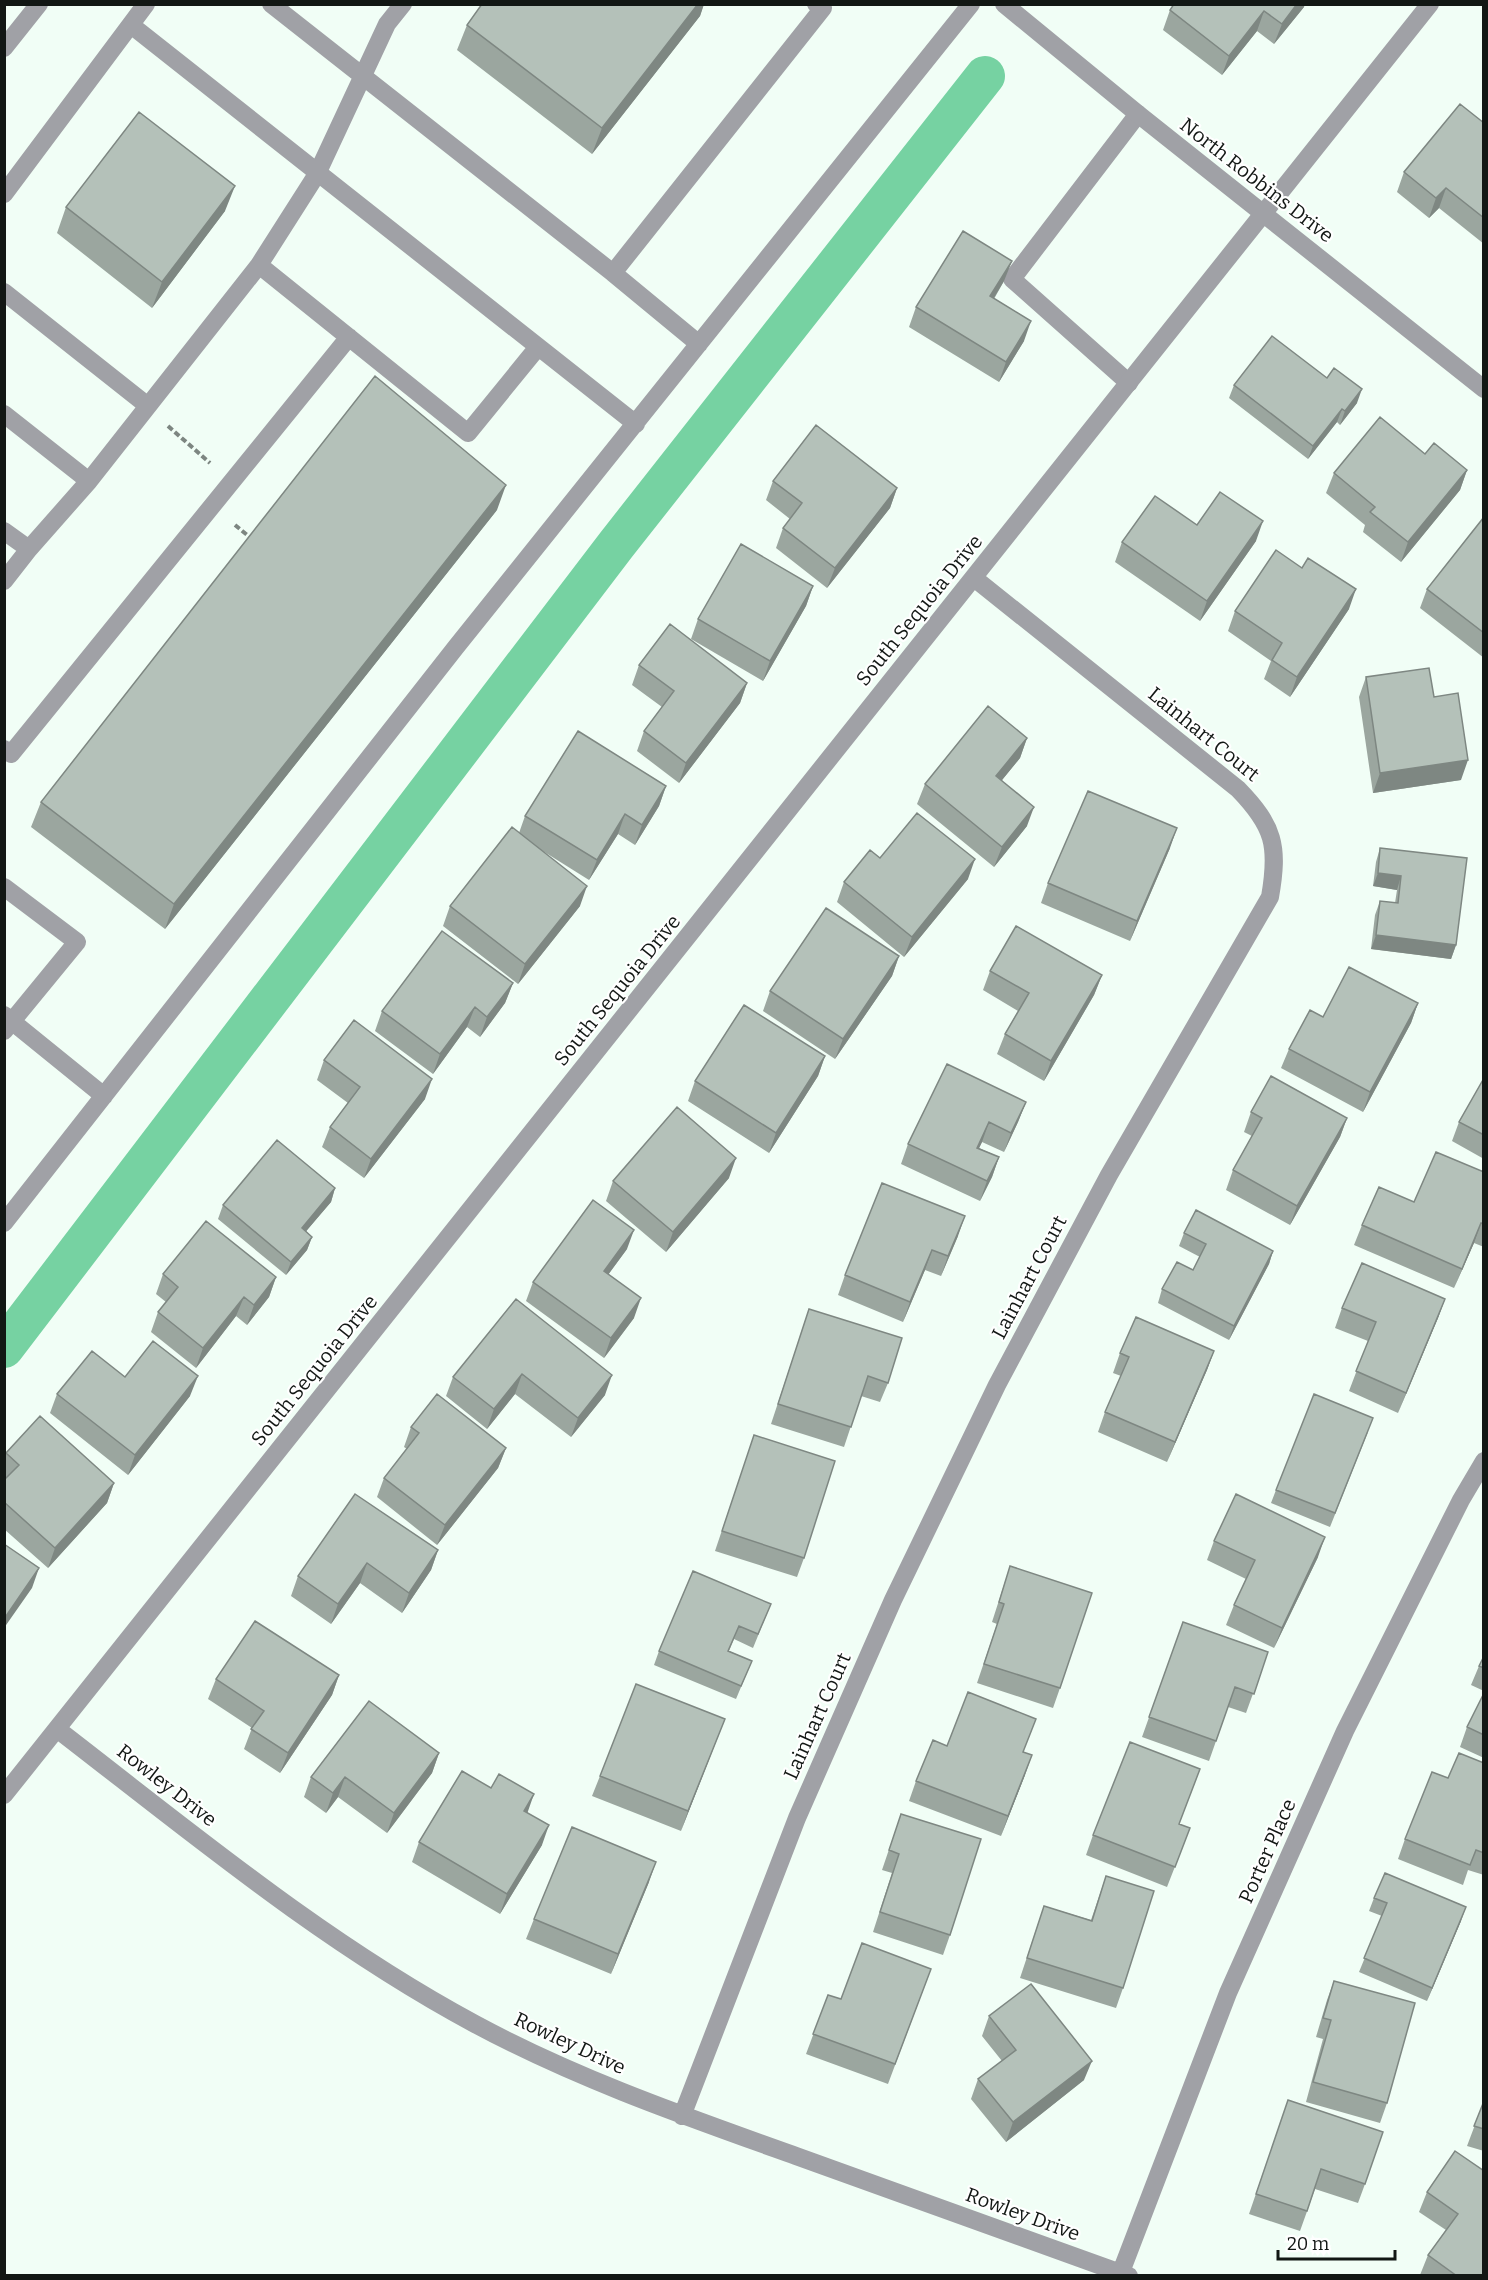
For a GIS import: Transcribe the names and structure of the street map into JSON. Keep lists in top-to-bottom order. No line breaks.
{"streets":{"street":["North Robbins Drive","South Sequoia Drive","Lainhart Court","Rowley Drive","Porter Place"]},"crossings":[["North Robbins Drive","South Sequoia Drive"],["South Sequoia Drive","Lainhart Court"],["South Sequoia Drive","Rowley Drive"],["Lainhart Court","Rowley Drive"],["Rowley Drive","Porter Place"]],"scale_bar":"20 m"}
